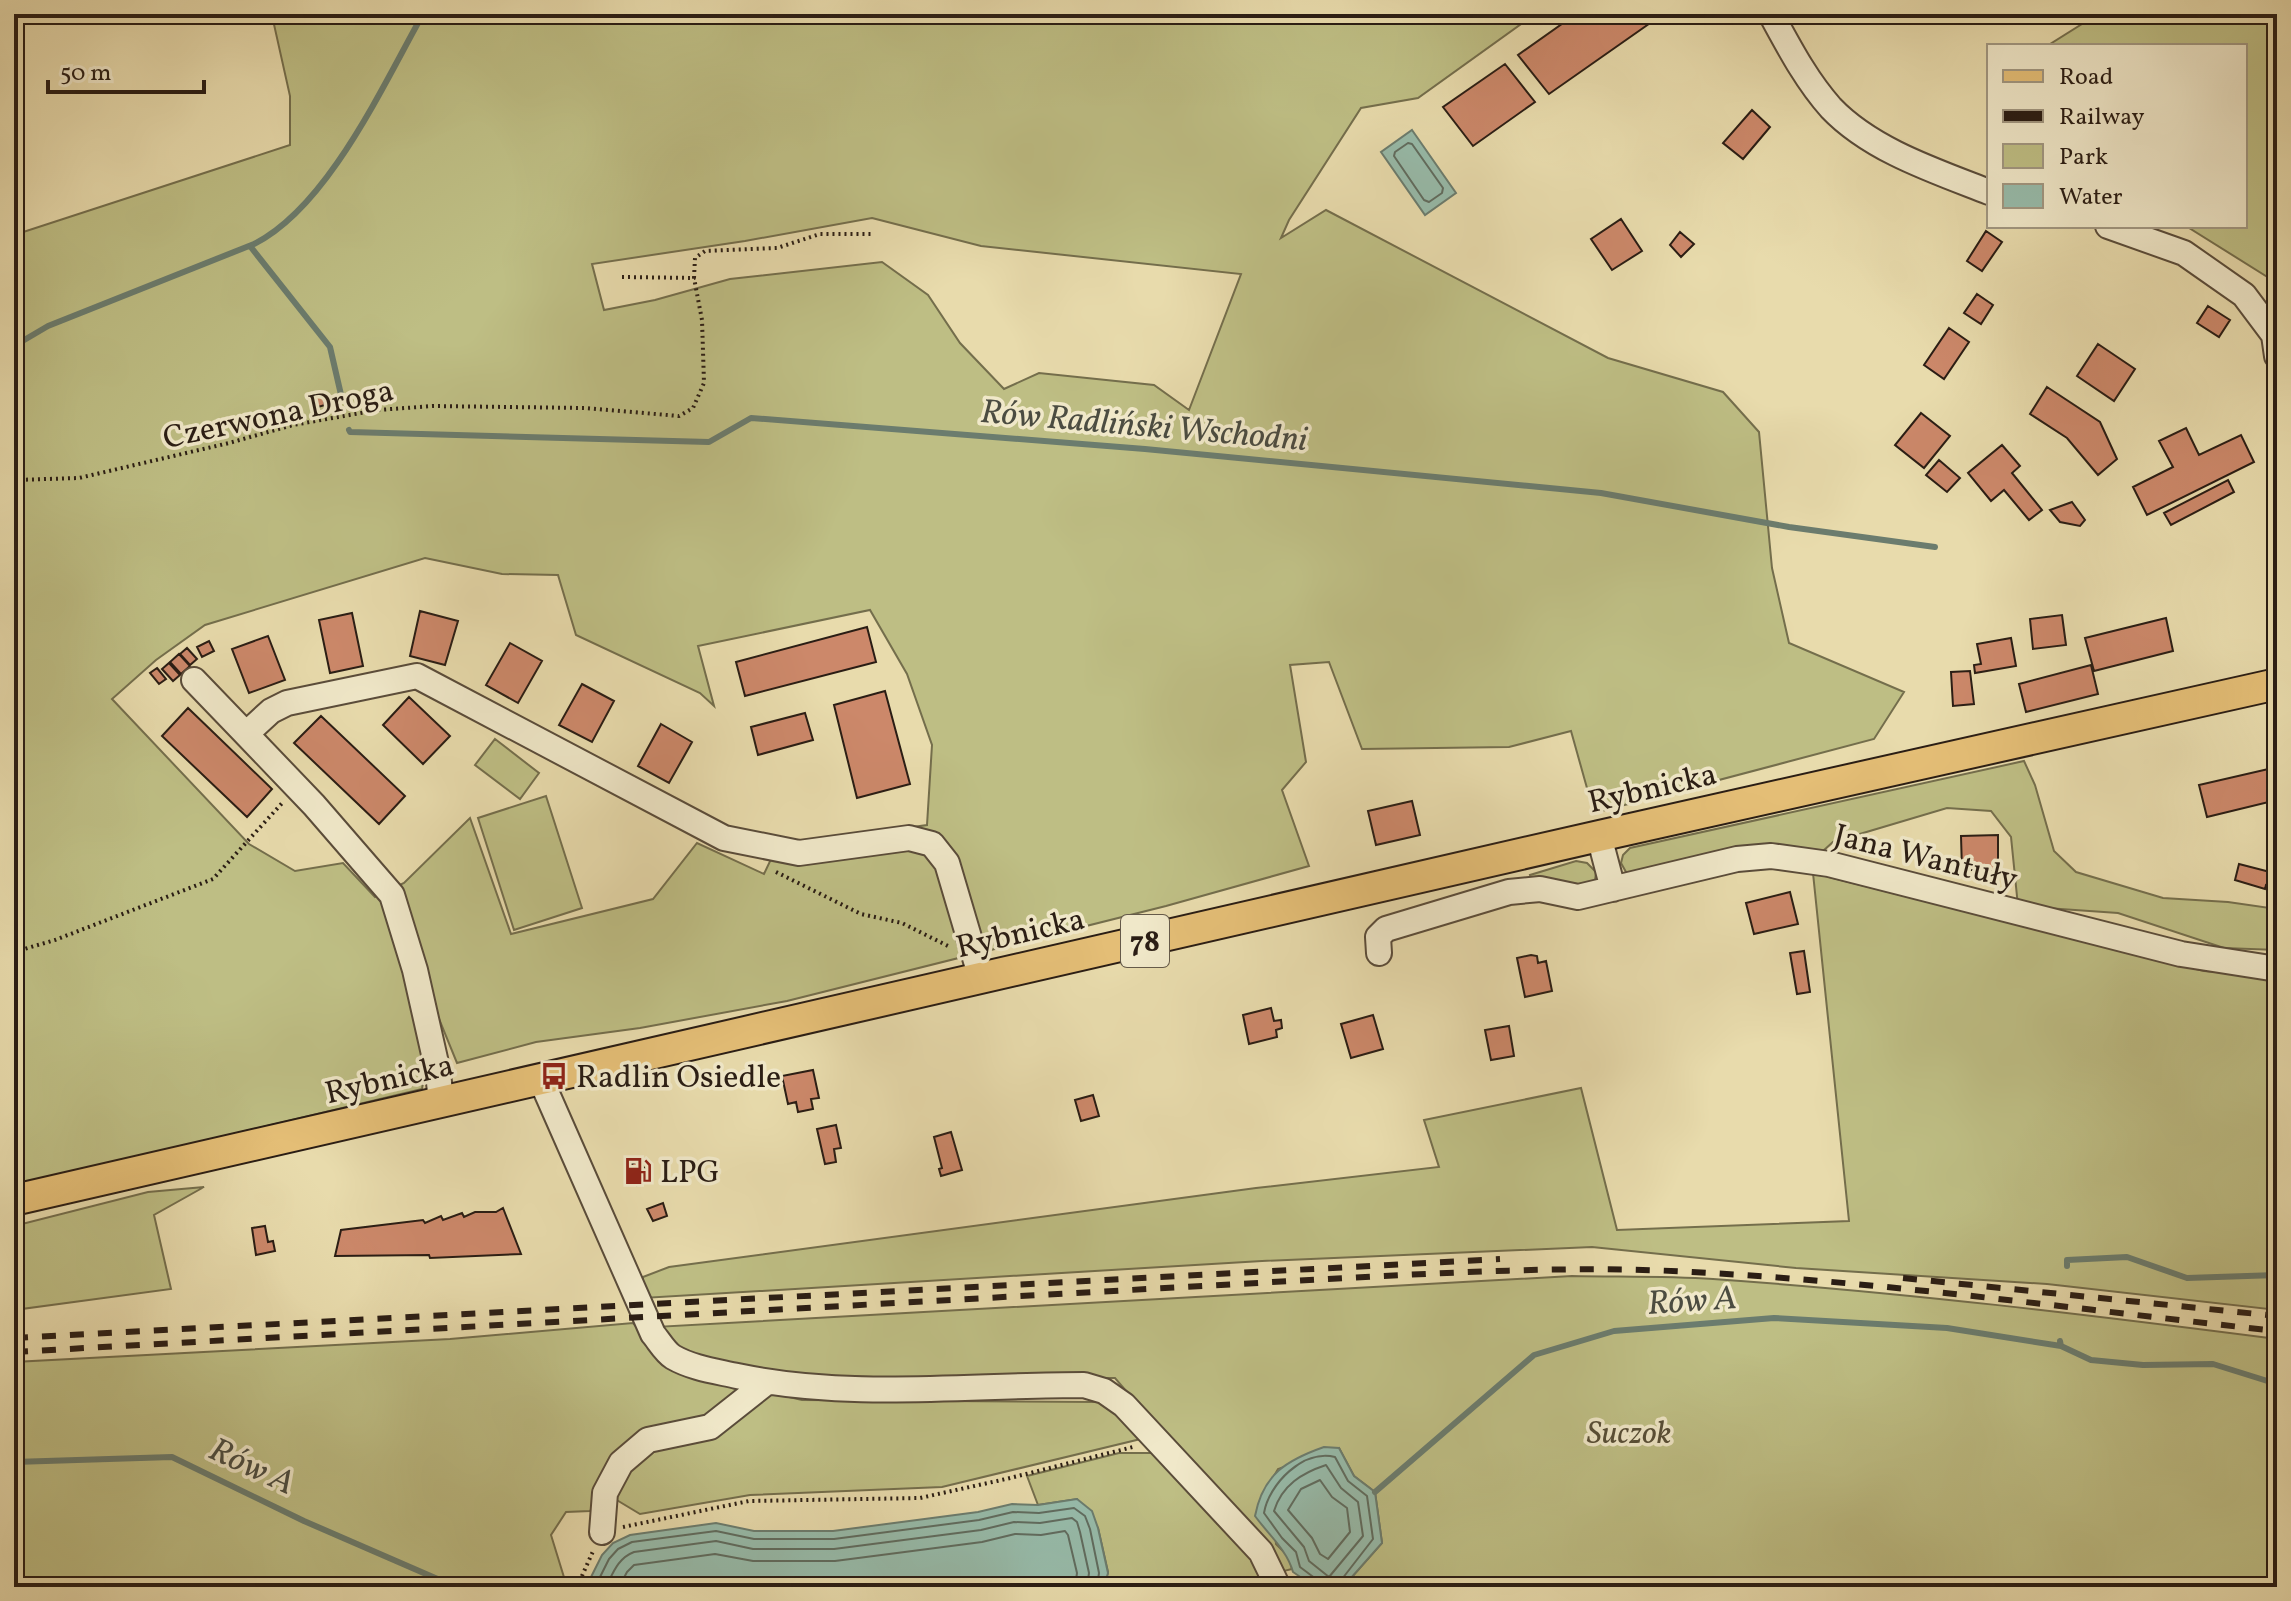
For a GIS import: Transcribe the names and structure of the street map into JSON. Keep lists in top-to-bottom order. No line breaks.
{"streets":{"main road":["Rybnicka","78"],"street":["Jana Wantuły"],"path":["Czerwona Droga"]},"water":["Rów Radliński Wschodni","Rów A"],"parks":["Suczok"],"places":{"bus stop":["Radlin Osiedle"],"fuel station":["LPG"]},"legend":["Road","Railway","Park","Water"],"scale_bar":"50 m"}
